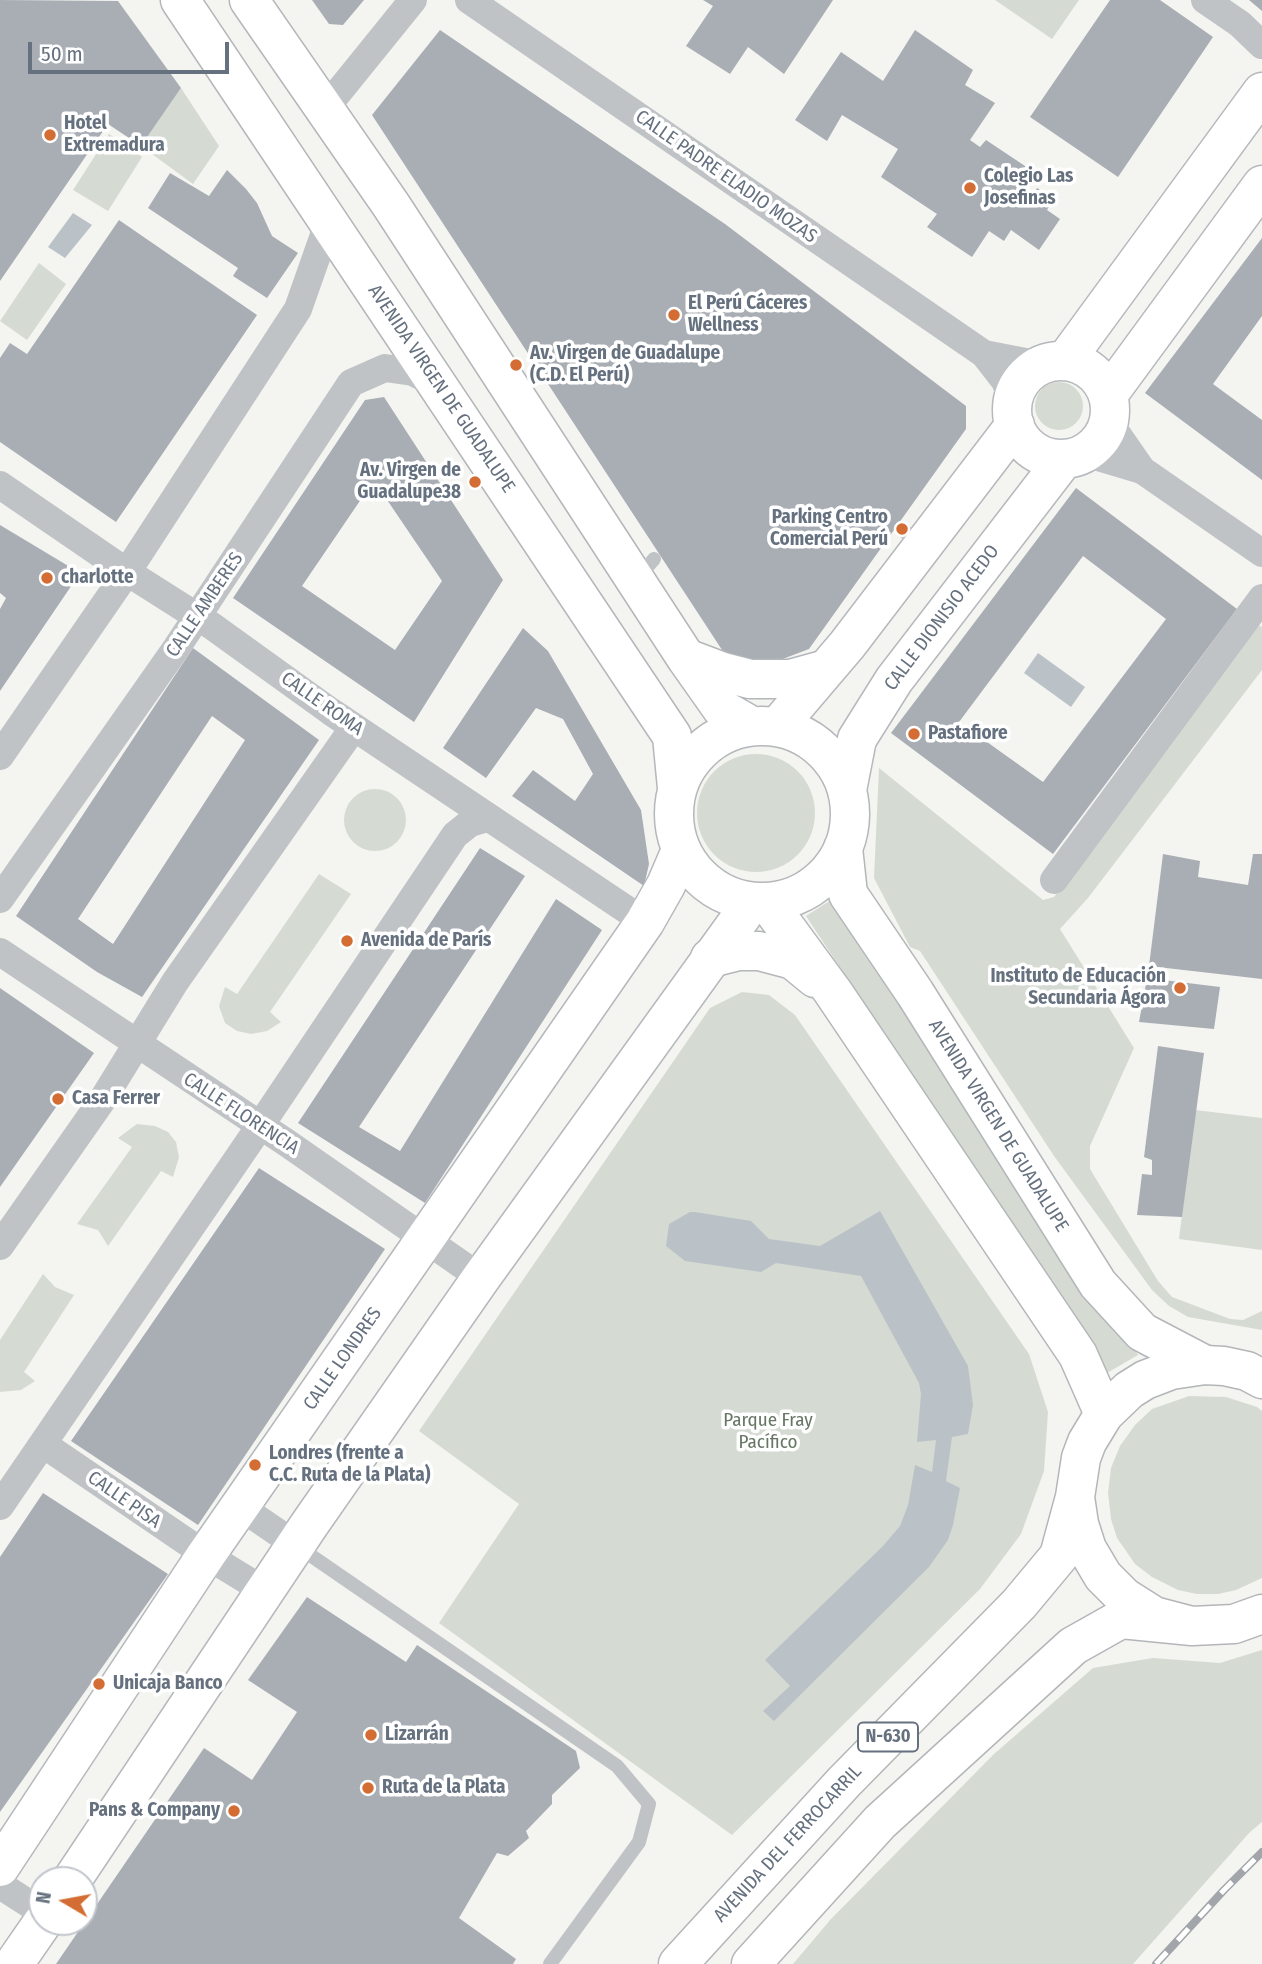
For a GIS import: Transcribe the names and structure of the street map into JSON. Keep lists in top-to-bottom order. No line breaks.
{"streets":{"main road":["AVENIDA VIRGEN DE GUADALUPE","CALLE DIONISIO ACEDO","CALLE LONDRES","N-630","AVENIDA DEL FERROCARRIL"],"street":["CALLE PADRE ELADIO MOZAS","CALLE AMBERES","CALLE ROMA","CALLE FLORENCIA","CALLE PISA"]},"crossings":[["CALLE PADRE ELADIO MOZAS","CALLE DIONISIO ACEDO"],["AVENIDA VIRGEN DE GUADALUPE","CALLE AMBERES"],["AVENIDA VIRGEN DE GUADALUPE","CALLE DIONISIO ACEDO"],["AVENIDA VIRGEN DE GUADALUPE","CALLE LONDRES"],["AVENIDA VIRGEN DE GUADALUPE","N-630"],["CALLE AMBERES","CALLE ROMA"],["CALLE DIONISIO ACEDO","CALLE LONDRES"],["CALLE ROMA","CALLE LONDRES"],["CALLE FLORENCIA","CALLE LONDRES"],["CALLE LONDRES","CALLE PISA"],["N-630","AVENIDA DEL FERROCARRIL"]],"parks":["Parque Fray Pacífico"],"places":["Hotel Extremadura","Colegio Las Josefinas","El Perú Cáceres Wellness","Av. Virgen de Guadalupe (C.D. El Perú)","Av. Virgen de Guadalupe38","Parking Centro Comercial Perú","charlotte","Pastafiore","Avenida de París","Instituto de Educación Secundaria Ágora","Casa Ferrer","Londres (frente a C.C. Ruta de la Plata)","Unicaja Banco","Lizarrán","Ruta de la Plata","Pans & Company"],"scale_bar":"50 m","north":"left"}
